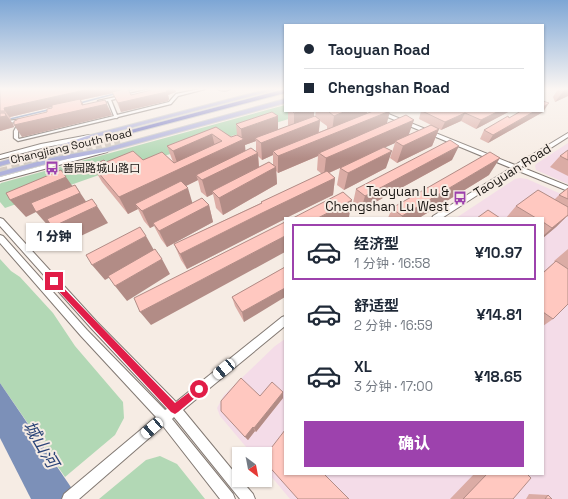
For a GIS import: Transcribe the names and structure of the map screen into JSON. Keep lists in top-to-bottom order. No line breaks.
{"streets":{"main road":["Changjiang South Road"],"street":["Taoyuan Road"]},"water":["城山河"],"places":{"bus stop":["啬园路城山路口","Taoyuan Lu & Chengshan Lu West"]},"north":"bottom right","page":{"banner":["Taoyuan Road","Chengshan Road"],"bubble":"1 分钟","list":[{"name":"经济型","note":"1 分钟 · 16:58","value":"¥10.97"},{"name":"舒适型","note":"2 分钟 · 16:59","value":"¥14.81"},{"name":"XL","note":"3 分钟 · 17:00","value":"¥18.65"}],"buttons":"确认"}}
